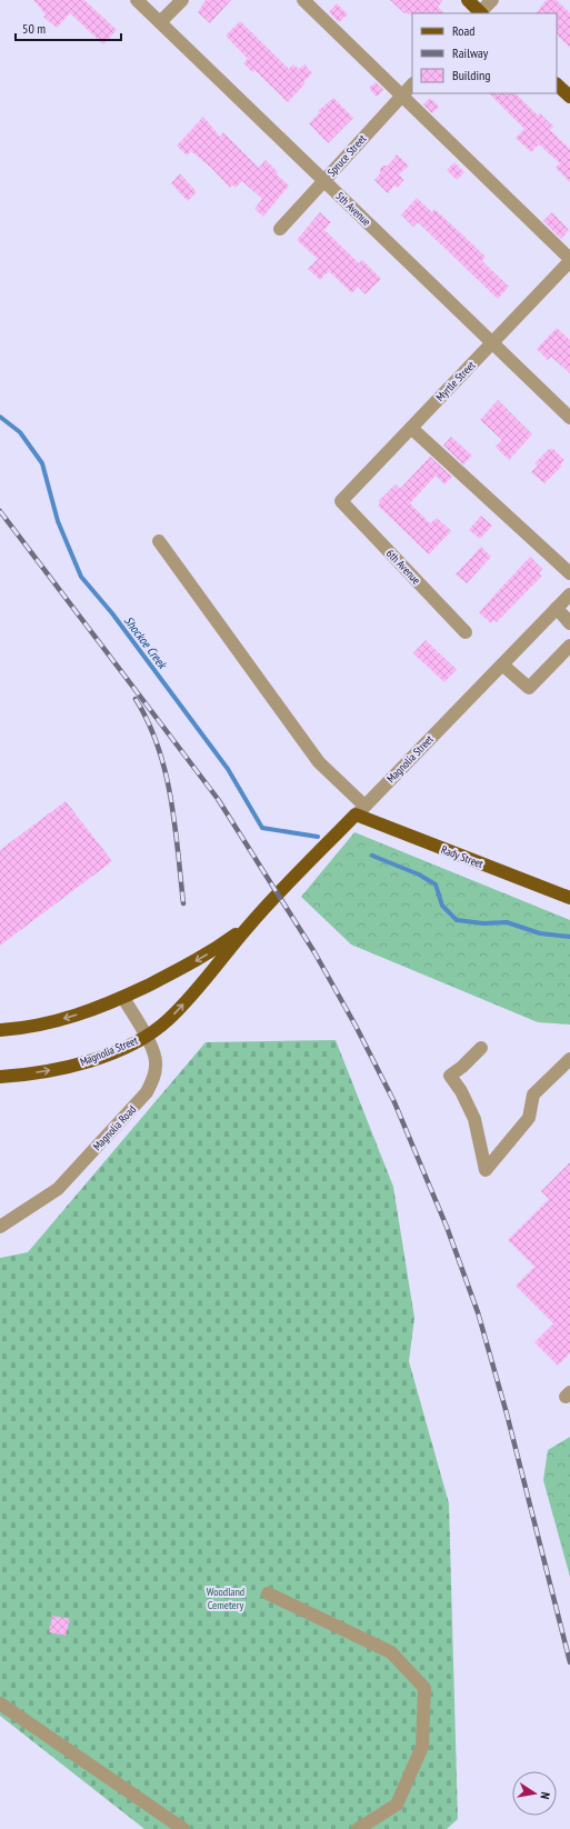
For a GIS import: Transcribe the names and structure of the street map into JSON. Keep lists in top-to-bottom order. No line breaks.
{"streets":{"main road":["Magnolia Street","Rady Street"],"street":["Spruce Street","5th Avenue","Myrtle Street","6th Avenue","Magnolia Road"]},"crossings":[["Spruce Street","5th Avenue"],["5th Avenue","Myrtle Street"],["Myrtle Street","6th Avenue"],["Magnolia Street","Rady Street"],["Magnolia Street","Magnolia Road"]],"water":["Shockoe Creek"],"parks":["Woodland Cemetery"],"legend":["Road","Railway","Building"],"scale_bar":"50 m","north":"right"}
